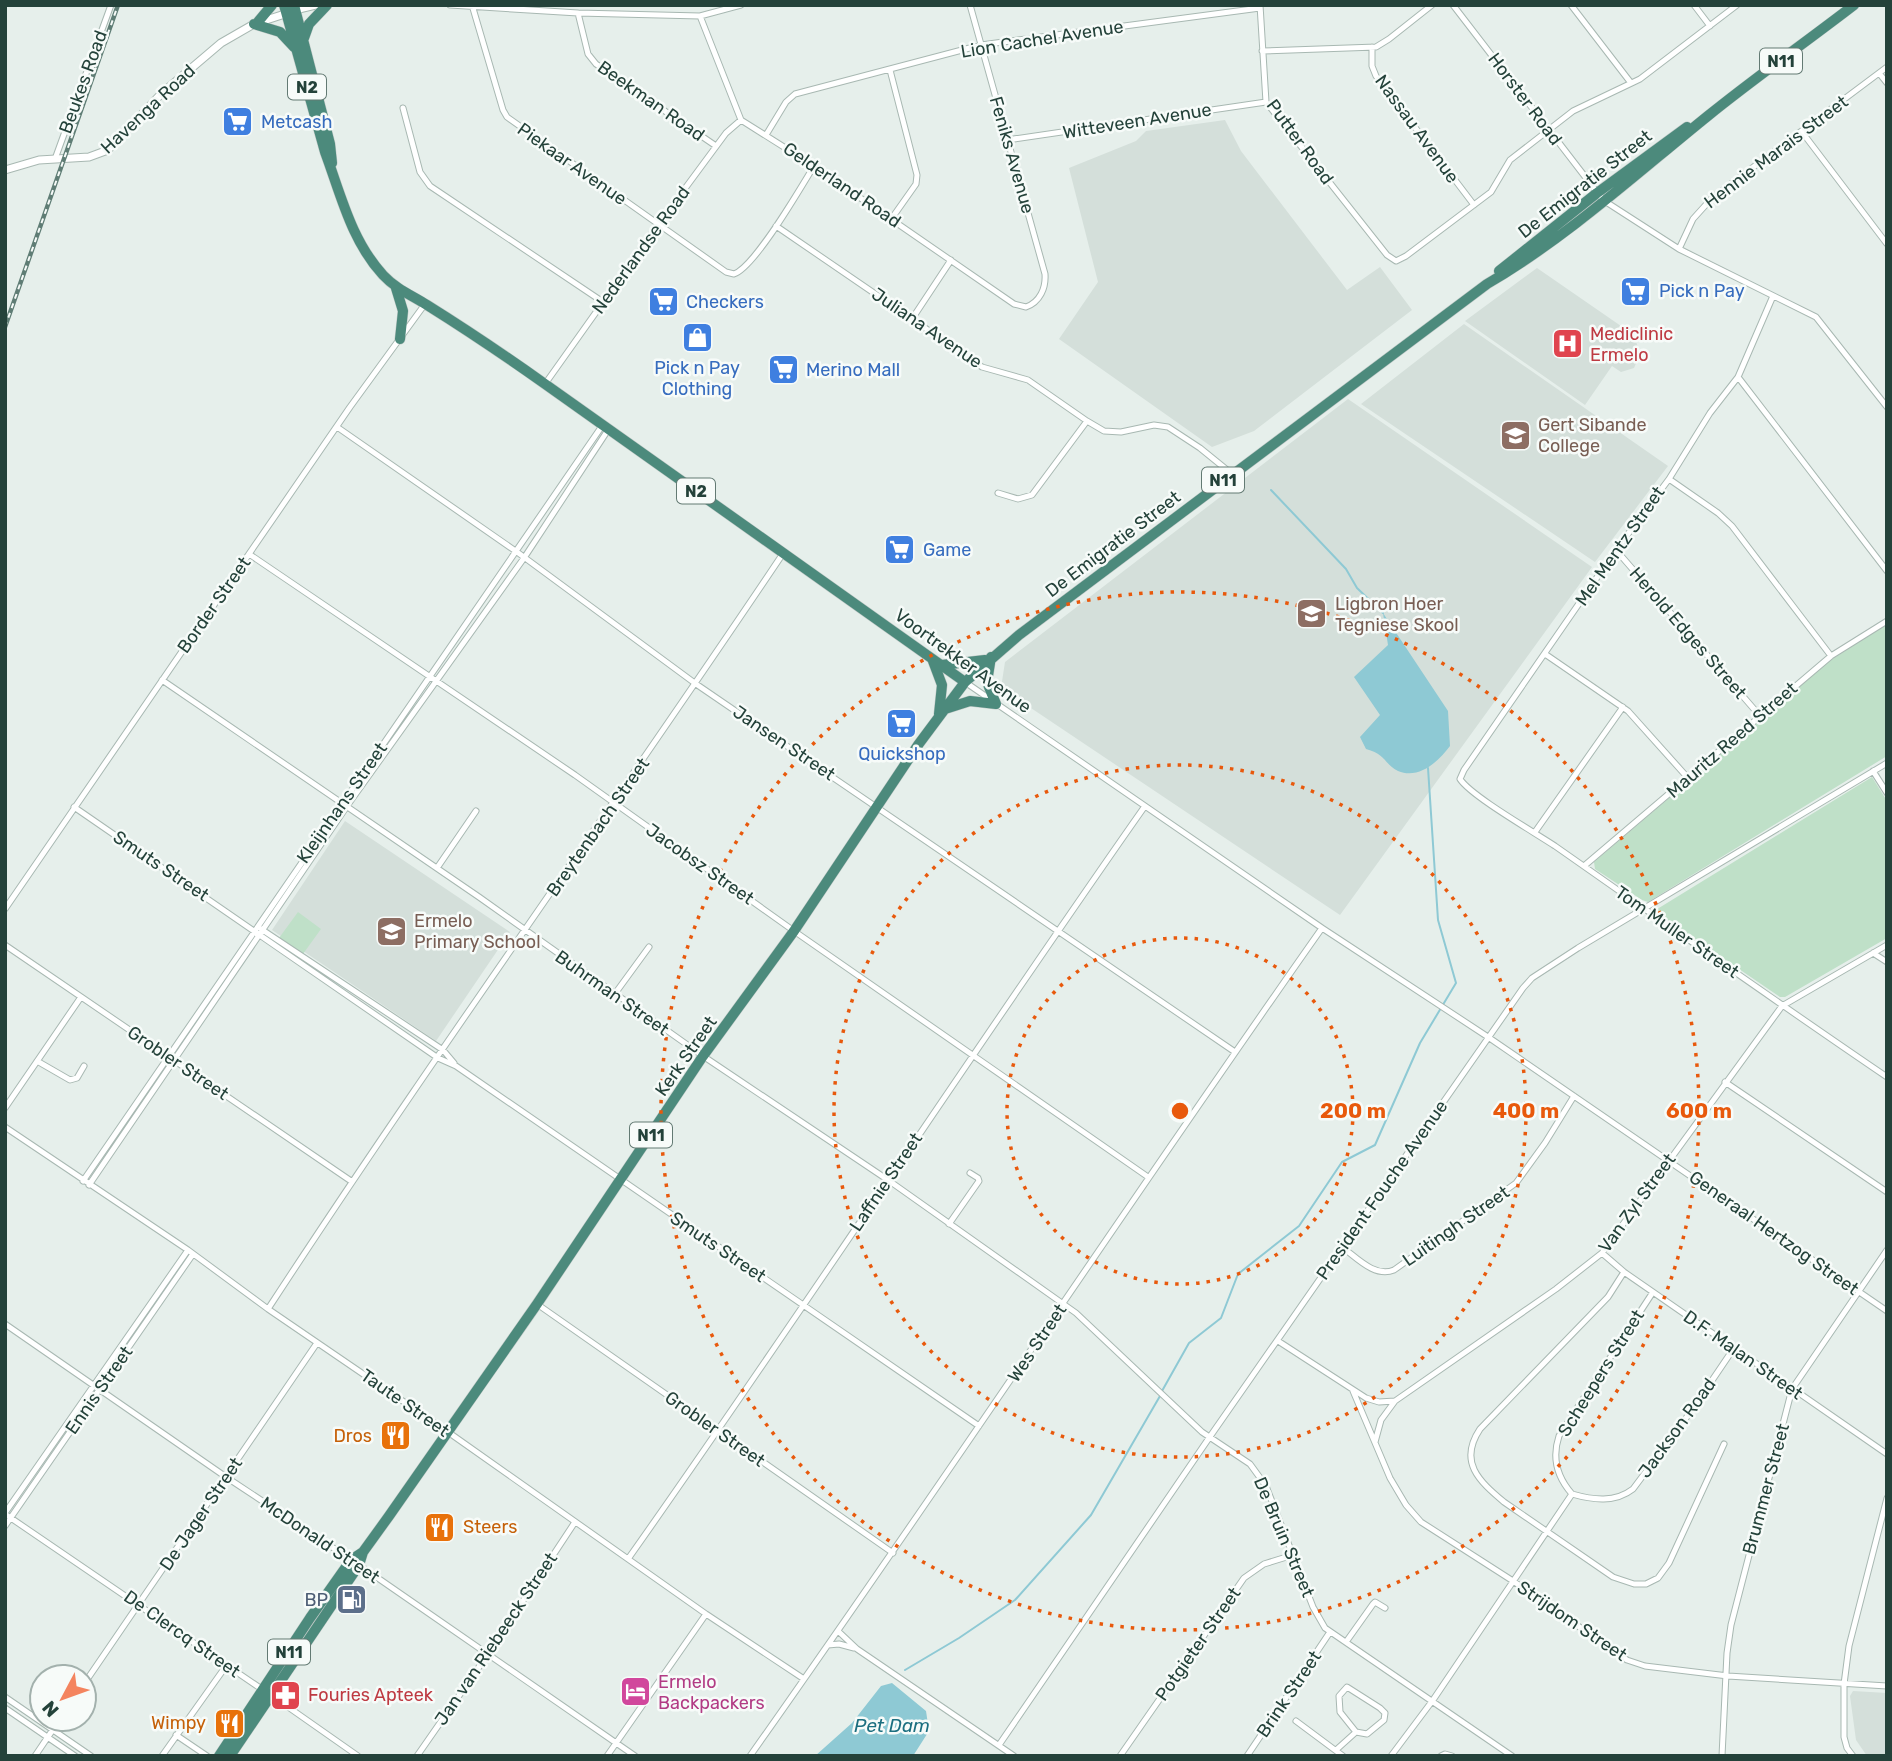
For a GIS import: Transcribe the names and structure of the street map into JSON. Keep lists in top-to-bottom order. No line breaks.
{"streets":{"highway":["N11","N2","De Emigratie Street","Voortrekker Avenue","Kerk Street"],"street":["Lion Cachel Avenue","Beukes Road","Horster Road","Beekman Road","Havenga Road","Witteveen Avenue","Nassau Avenue","Putter Road","Hennie Marais Street","Feniks Avenue","Piekaar Avenue","Gelderland Road","Nederlandse Road","Juliana Avenue","Mel Mentz Street","Border Street","Herold Edges Street","Mauritz Reed Street","Jansen Street","Kleijnhans Street","Breytenbach Street","Jacobsz Street","Smuts Street","Tom Muller Street","Buhrman Street","Grobler Street","Laffnie Street","President Fouche Avenue","Van Zyl Street","Luitingh Street","Generaal Hertzog Street","Wes Street","D.F. Malan Street","Scheepers Street","Ennis Street","Taute Street","Jackson Road","Brummer Street","De Jager Street","De Bruin Street","McDonald Street","Strijdom Street","De Clercq Street","Jan van Riebeeck Street","Potgieter Street","Brink Street"]},"crossings":[["Lion Cachel Avenue","Putter Road"],["Lion Cachel Avenue","Feniks Avenue"],["Lion Cachel Avenue","Gelderland Road"],["Beukes Road","Havenga Road"],["N2","Havenga Road"],["N2","Border Street"],["N2","Voortrekker Avenue"],["Horster Road","Hennie Marais Street"],["Horster Road","De Emigratie Street"],["Horster Road","Mel Mentz Street"],["Beekman Road","Nederlandse Road"],["Witteveen Avenue","Putter Road"],["Witteveen Avenue","Feniks Avenue"],["Nassau Avenue","Putter Road"],["Feniks Avenue","Gelderland Road"],["Piekaar Avenue","Nederlandse Road"],["Piekaar Avenue","Juliana Avenue"],["De Emigratie Street","Juliana Avenue"],["De Emigratie Street","Voortrekker Avenue"],["De Emigratie Street","Kerk Street"],["Gelderland Road","Nederlandse Road"],["Nederlandse Road","Voortrekker Avenue"],["Mel Mentz Street","Herold Edges Street"],["Mel Mentz Street","Tom Muller Street"],["Border Street","Voortrekker Avenue"],["Border Street","Jansen Street"],["Border Street","Jacobsz Street"],["Border Street","Smuts Street"],["Border Street","Buhrman Street"],["Herold Edges Street","Mauritz Reed Street"],["Voortrekker Avenue","Kleijnhans Street"],["Voortrekker Avenue","Breytenbach Street"],["Voortrekker Avenue","Kerk Street"],["Voortrekker Avenue","Laffnie Street"],["Voortrekker Avenue","President Fouche Avenue"],["Voortrekker Avenue","Generaal Hertzog Street"],["Voortrekker Avenue","Wes Street"],["Mauritz Reed Street","Tom Muller Street"],["Jansen Street","Kleijnhans Street"],["Jansen Street","Breytenbach Street"],["Jansen Street","Kerk Street"],["Jansen Street","Laffnie Street"],["Jansen Street","Wes Street"],["Kleijnhans Street","Jacobsz Street"],["Kleijnhans Street","Smuts Street"],["Kleijnhans Street","Buhrman Street"],["Kleijnhans Street","Grobler Street"],["Kleijnhans Street","Taute Street"],["Breytenbach Street","Jacobsz Street"],["Breytenbach Street","Smuts Street"],["Breytenbach Street","Buhrman Street"],["Breytenbach Street","Grobler Street"],["Breytenbach Street","Taute Street"],["Jacobsz Street","Kerk Street"],["Jacobsz Street","Laffnie Street"],["Jacobsz Street","Wes Street"],["Smuts Street","Kerk Street"],["Smuts Street","Laffnie Street"],["Smuts Street","Wes Street"],["Tom Muller Street","President Fouche Avenue"],["Tom Muller Street","Van Zyl Street"],["Buhrman Street","Kerk Street"],["Buhrman Street","Laffnie Street"],["Buhrman Street","Wes Street"],["Buhrman Street","De Bruin Street"],["Kerk Street","Grobler Street"],["Kerk Street","Taute Street"],["Kerk Street","McDonald Street"],["Kerk Street","De Clercq Street"],["Grobler Street","Laffnie Street"],["Grobler Street","Wes Street"],["Laffnie Street","Taute Street"],["President Fouche Avenue","Luitingh Street"],["President Fouche Avenue","Generaal Hertzog Street"],["President Fouche Avenue","De Bruin Street"],["Van Zyl Street","Generaal Hertzog Street"],["Van Zyl Street","D.F. Malan Street"],["Luitingh Street","Generaal Hertzog Street"],["Generaal Hertzog Street","Brummer Street"],["Wes Street","Taute Street"],["Wes Street","De Bruin Street"],["D.F. Malan Street","Scheepers Street"],["D.F. Malan Street","Jackson Road"],["D.F. Malan Street","Brummer Street"],["Scheepers Street","Jackson Road"],["Ennis Street","Taute Street"],["Ennis Street","McDonald Street"],["Ennis Street","De Clercq Street"],["Taute Street","De Jager Street"],["Taute Street","Jan van Riebeeck Street"],["Brummer Street","Strijdom Street"],["De Jager Street","McDonald Street"],["De Jager Street","De Clercq Street"],["De Bruin Street","Potgieter Street"],["De Bruin Street","Brink Street"],["McDonald Street","Jan van Riebeeck Street"]],"water":["Pet Dam"],"places":{"supermarket":["Metcash","Pick n Pay","Checkers","Merino Mall","Game","Quickshop"],"shop":["Pick n Pay Clothing"],"hospital":["Mediclinic Ermelo"],"school or university":["Gert Sibande College","Ligbron Hoer Tegniese Skool","Ermelo Primary School"],"restaurant":["Dros","Steers","Wimpy"],"fuel station":["BP"],"hotel":["Ermelo Backpackers"],"pharmacy":["Fouries Apteek"]},"north":"bottom left","rings":["200 m","400 m","600 m"]}
